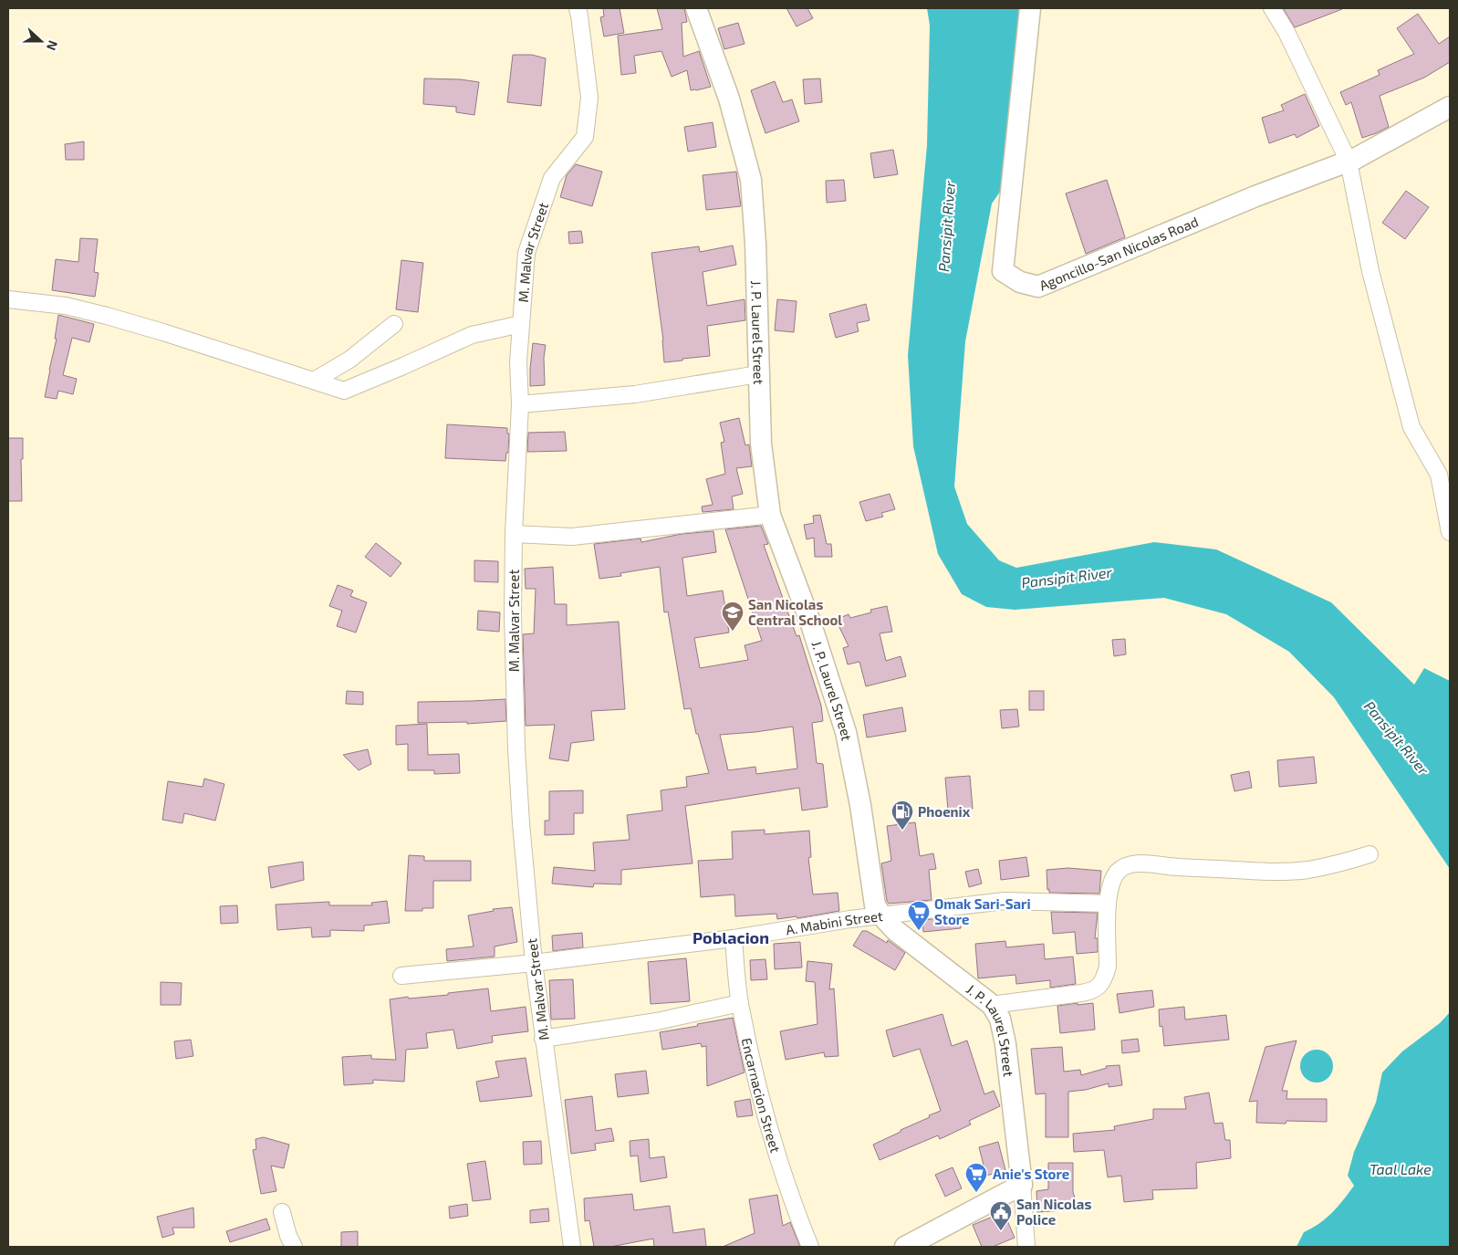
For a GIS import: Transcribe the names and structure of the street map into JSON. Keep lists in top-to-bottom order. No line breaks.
{"streets":{"main road":["Agoncillo-San Nicolas Road","J. P. Laurel Street"],"street":["M. Malvar Street","A. Mabini Street","Encarnacion Street"]},"crossings":[["M. Malvar Street","A. Mabini Street"],["J. P. Laurel Street","A. Mabini Street"],["A. Mabini Street","Encarnacion Street"]],"districts":["Poblacion"],"water":["Pansipit River","Taal Lake"],"places":{"school or university":["San Nicolas Central School"],"fuel station":["Phoenix"],"supermarket":["Omak Sari-Sari Store","Anie's Store"],"public building":["San Nicolas Police"]},"north":"right"}
